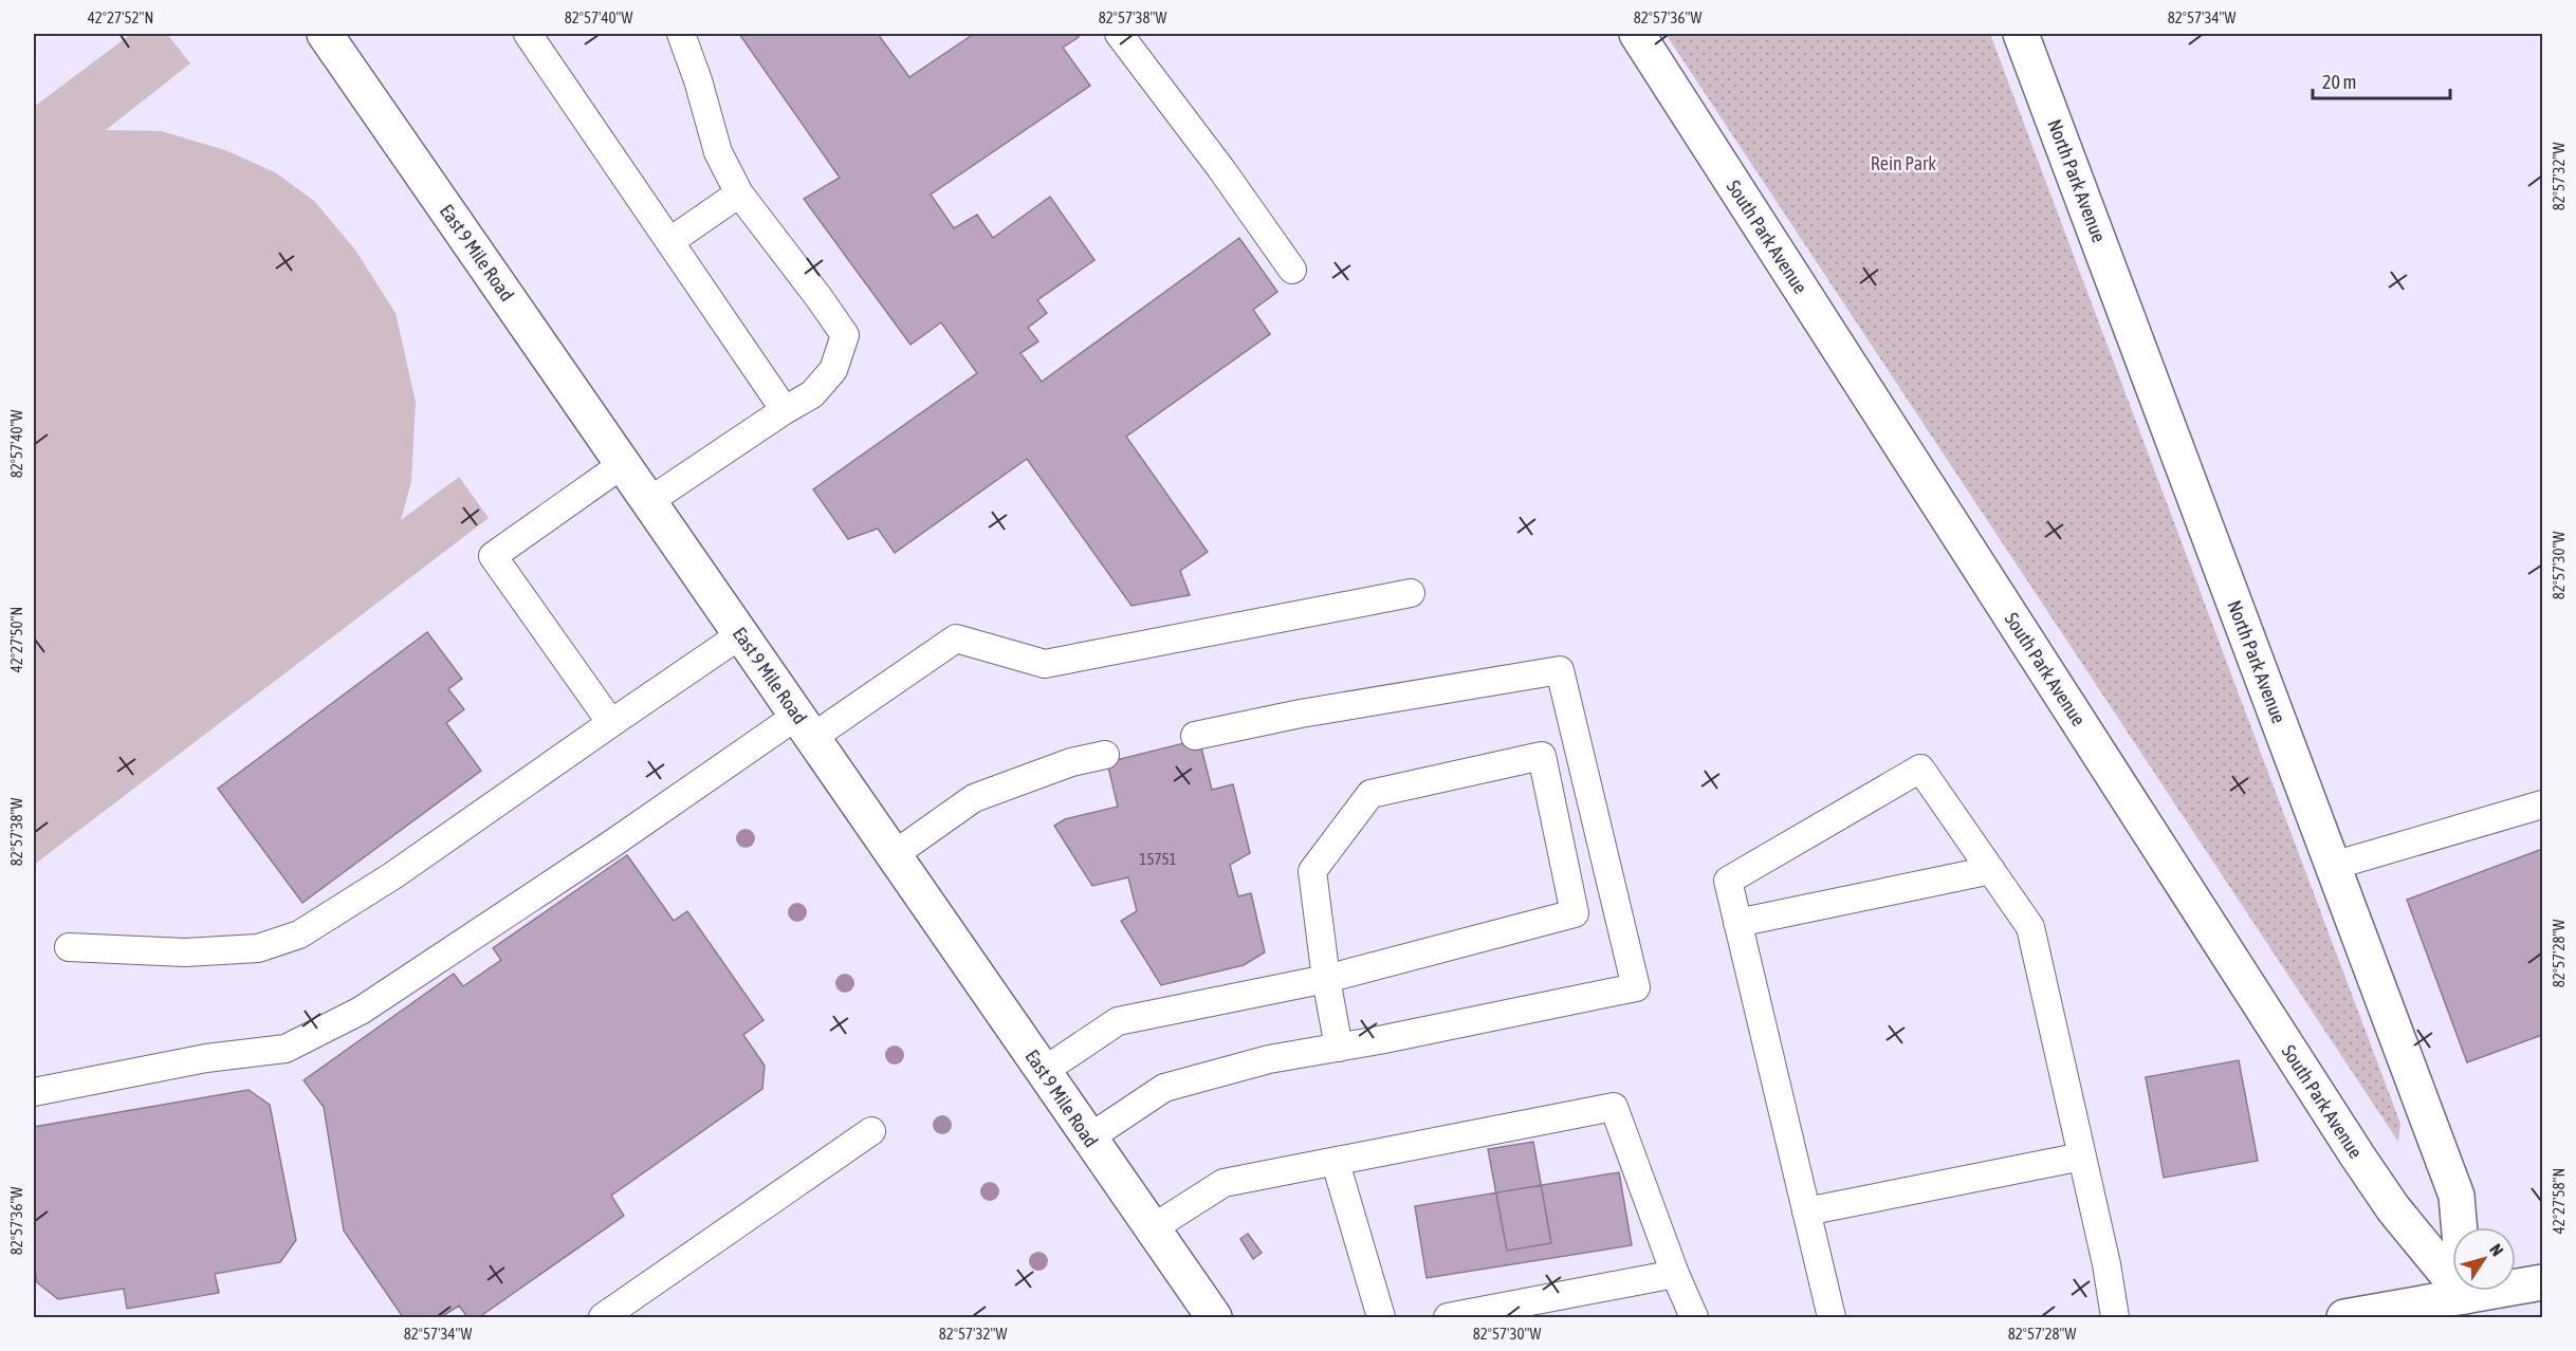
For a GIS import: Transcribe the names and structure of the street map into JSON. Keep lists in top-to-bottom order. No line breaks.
{"streets":{"street":["North Park Avenue","South Park Avenue","East 9 Mile Road"]},"crossings":[["North Park Avenue","South Park Avenue"]],"parks":["Rein Park"],"house_numbers":["15751"],"scale_bar":"20 m","north":"top right","coordinates":["42°27'52\"N","82°57'40\"W","82°57'38\"W","82°57'36\"W","82°57'34\"W","82°57'32\"W","82°57'30\"W","42°27'50\"N","82°57'28\"W","42°27'58\"N"]}
